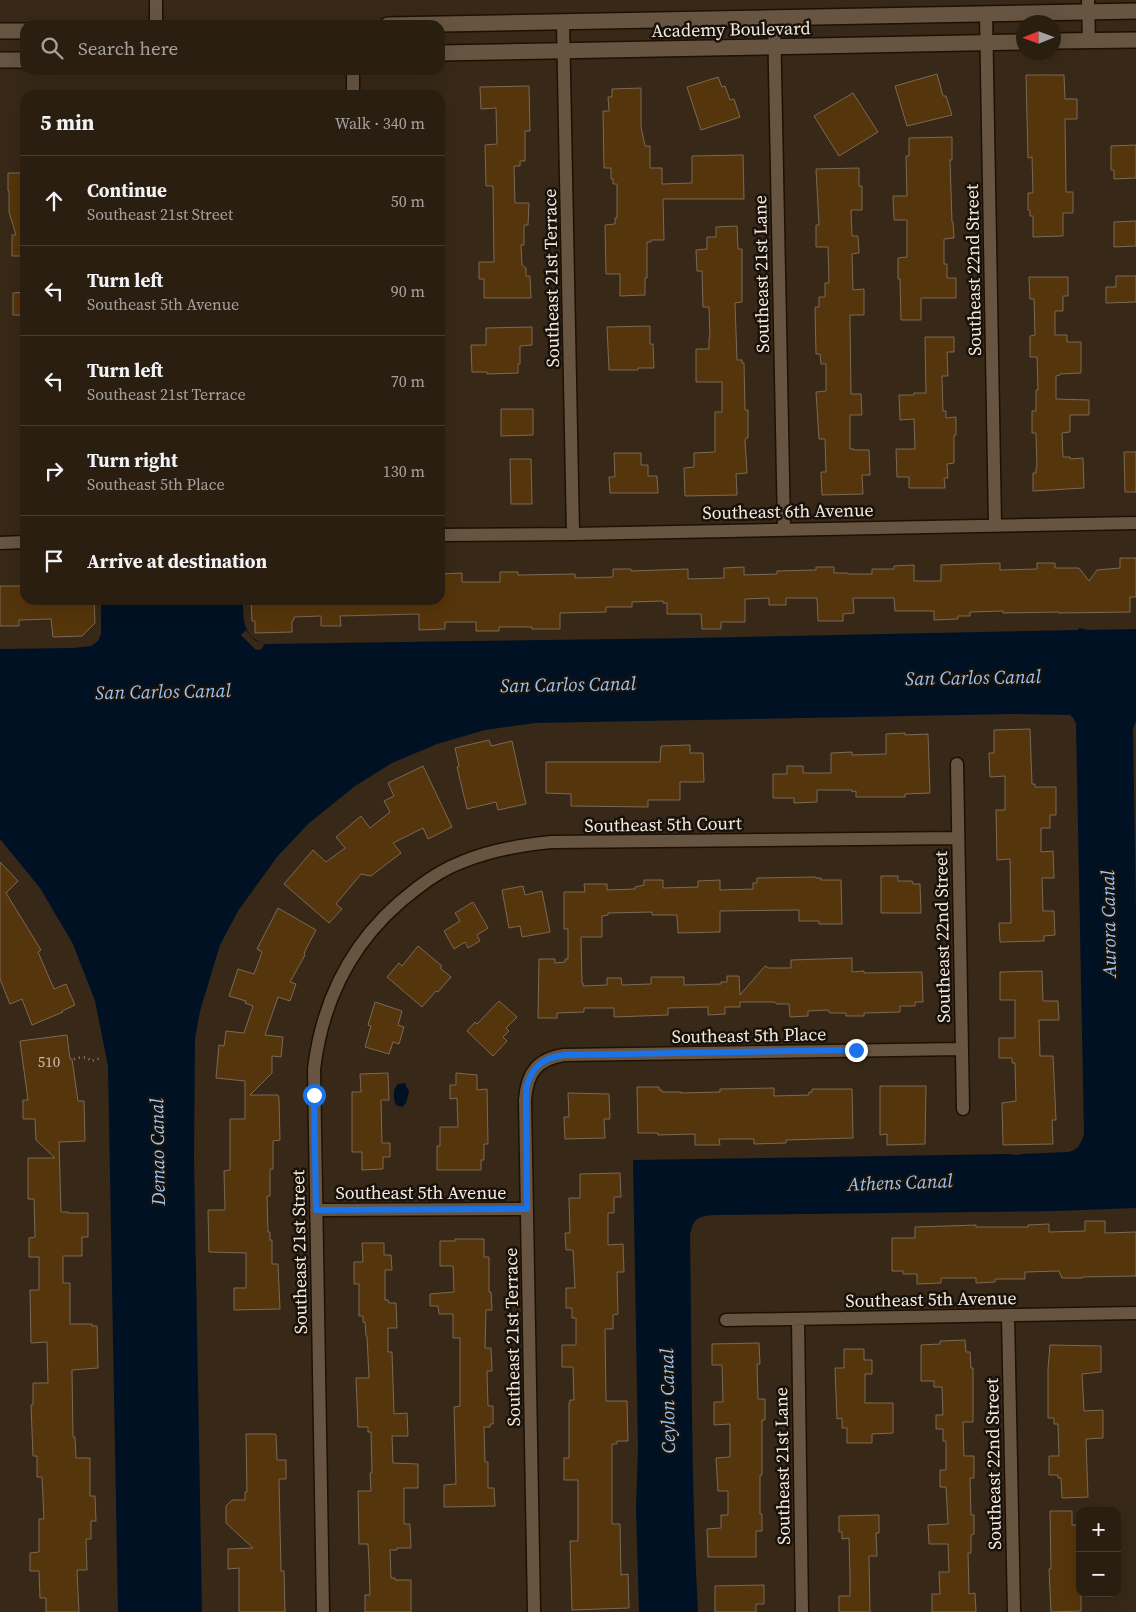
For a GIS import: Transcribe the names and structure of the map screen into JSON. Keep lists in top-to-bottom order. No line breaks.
{"streets":{"street":["Academy Boulevard","Southeast 22nd Street","Southeast 21st Lane","Southeast 21st Terrace","Southeast 6th Avenue","Southeast 5th Court","Southeast 5th Place","Southeast 5th Avenue","Southeast 21st Street"]},"crossings":[["Academy Boulevard","Southeast 22nd Street"],["Academy Boulevard","Southeast 21st Lane"],["Academy Boulevard","Southeast 21st Terrace"],["Southeast 22nd Street","Southeast 6th Avenue"],["Southeast 22nd Street","Southeast 5th Court"],["Southeast 22nd Street","Southeast 5th Place"],["Southeast 22nd Street","Southeast 5th Avenue"],["Southeast 21st Lane","Southeast 6th Avenue"],["Southeast 21st Lane","Southeast 5th Avenue"],["Southeast 21st Terrace","Southeast 6th Avenue"],["Southeast 21st Terrace","Southeast 5th Place"],["Southeast 21st Terrace","Southeast 5th Avenue"],["Southeast 5th Court","Southeast 21st Street"],["Southeast 5th Avenue","Southeast 21st Street"]],"water":["San Carlos Canal","Aurora Canal","Demao Canal","Athens Canal","Ceylon Canal"],"house_numbers":["510"],"north":"left","page":{"search":"Search here","heading":["5 min","Walk · 340 m"],"list":[["Continue","Southeast 21st Street","50 m"],["Turn left","Southeast 5th Avenue","90 m"],["Turn left","Southeast 21st Terrace","70 m"],["Turn right","Southeast 5th Place","130 m"],"Arrive at destination"],"map_buttons":["+","−"]}}
